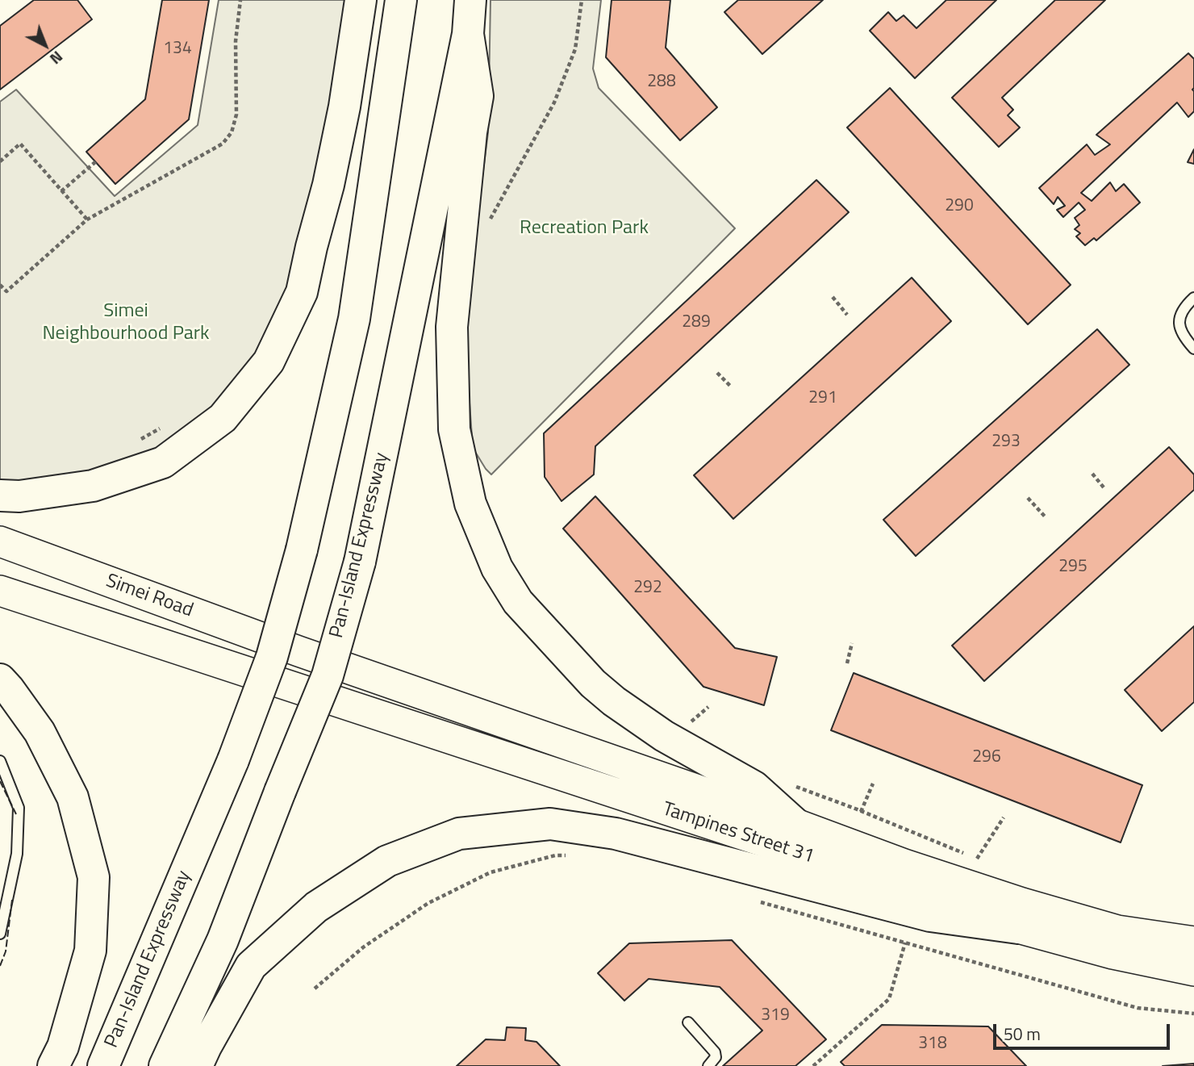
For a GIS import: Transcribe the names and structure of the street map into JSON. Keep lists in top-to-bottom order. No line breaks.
{"streets":{"highway":["Pan-Island Expressway"],"main road":["Simei Road","Tampines Street 31"]},"crossings":[["Simei Road","Tampines Street 31"]],"parks":["Recreation Park","Simei Neighbourhood Park"],"house_numbers":["134","288","290","289","291","293","295","292","296","319","318"],"scale_bar":"50 m","north":"bottom right"}
